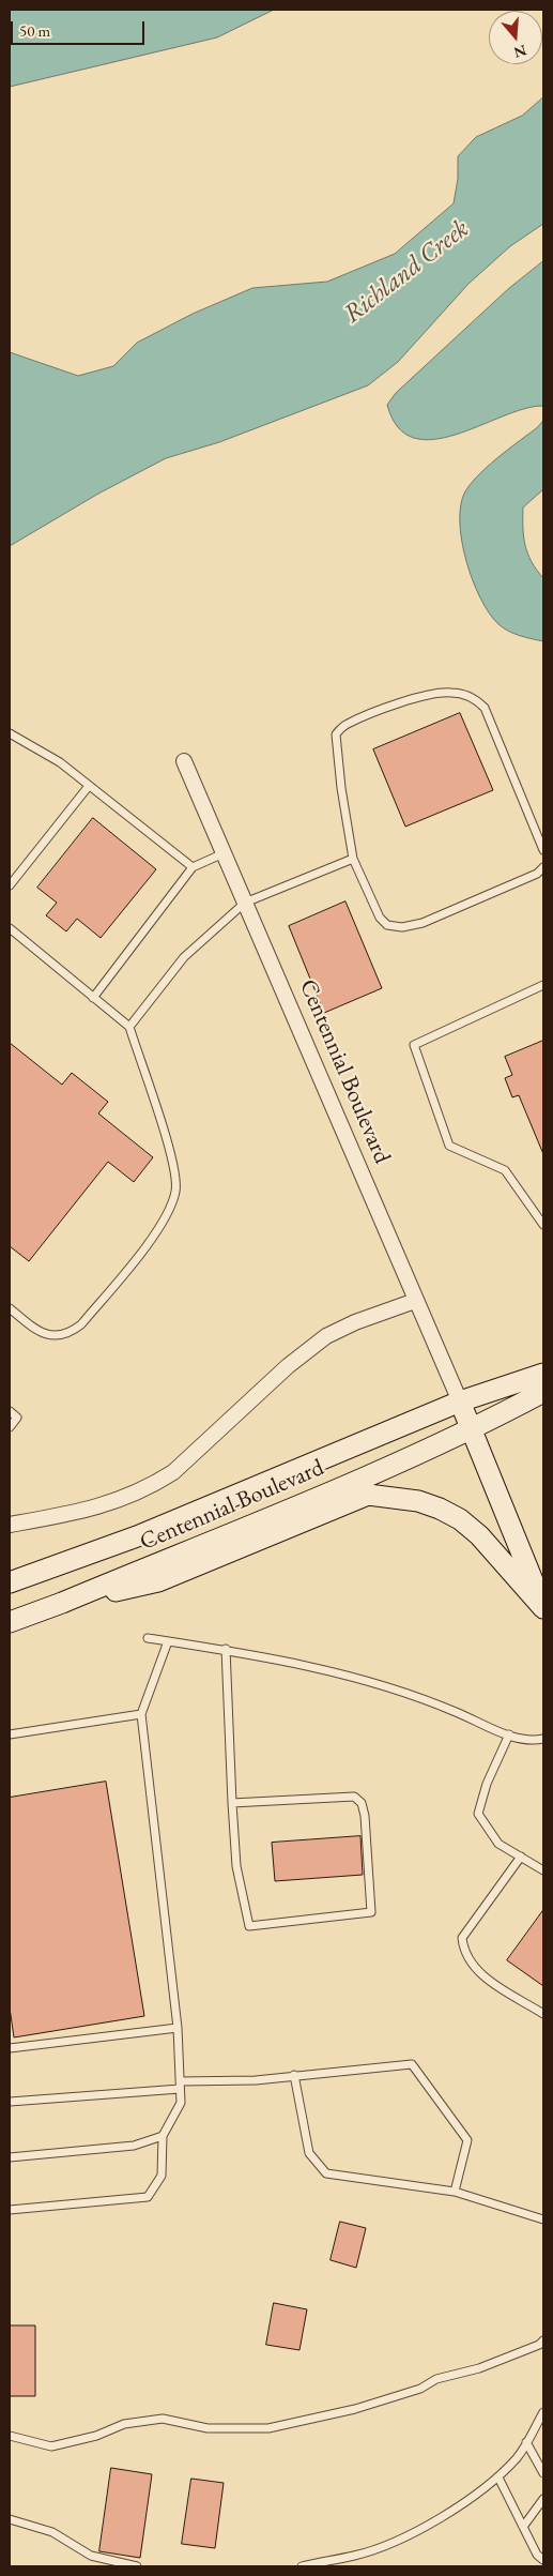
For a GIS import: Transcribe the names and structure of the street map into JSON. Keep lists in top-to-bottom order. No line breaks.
{"streets":{"main road":["Centennial Boulevard"]},"water":["Richland Creek"],"scale_bar":"50 m","north":"bottom"}
